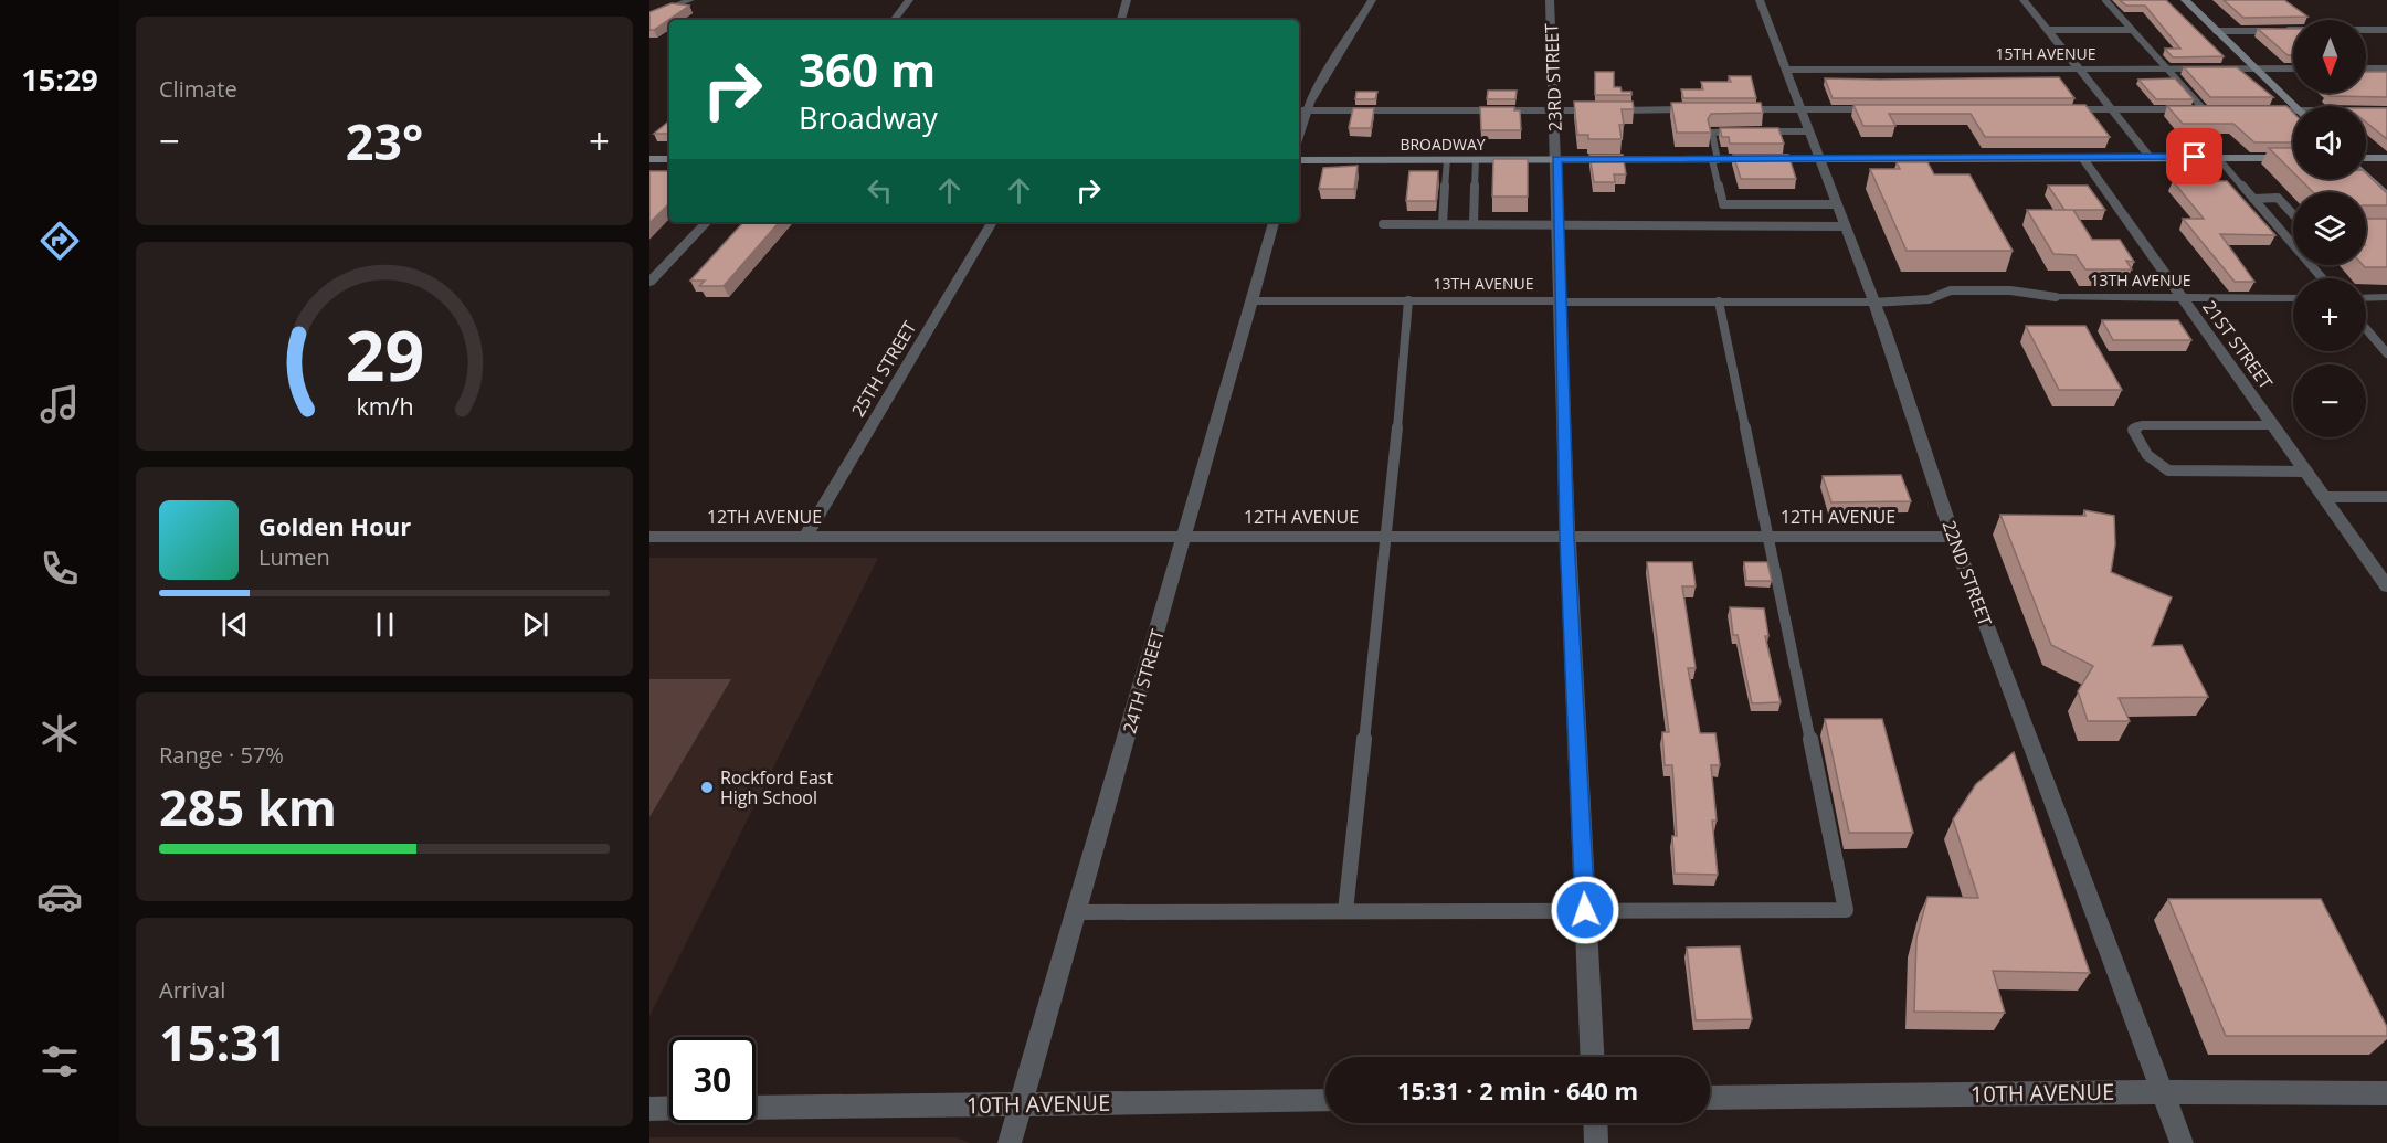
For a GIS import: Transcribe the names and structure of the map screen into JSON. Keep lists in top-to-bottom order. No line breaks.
{"streets":{"main road":["BROADWAY"],"street":["15TH AVENUE","23RD STREET","13TH AVENUE","21ST STREET","25TH STREET","12TH AVENUE","22ND STREET","24TH STREET","10TH AVENUE"]},"crossings":[["15TH AVENUE","22ND STREET"],["23RD STREET","BROADWAY"],["23RD STREET","13TH AVENUE"],["23RD STREET","12TH AVENUE"],["BROADWAY","21ST STREET"],["BROADWAY","22ND STREET"],["13TH AVENUE","21ST STREET"],["13TH AVENUE","22ND STREET"],["13TH AVENUE","24TH STREET"],["25TH STREET","12TH AVENUE"],["12TH AVENUE","22ND STREET"],["12TH AVENUE","24TH STREET"],["22ND STREET","10TH AVENUE"],["24TH STREET","10TH AVENUE"]],"places":["Rockford East High School"],"north":"bottom","page":{"tabs":"15:29","tile":["Climate",["Range · 57%","285 km"],["Arrival","15:31"]],"map_buttons":["+","−"],"turn":["360 m","Broadway"],"heat":["−","23°","+"],"song":["Golden Hour","Lumen"],"limit":"30","trip":"15:31 · 2 min · 640 m","gauge":["29","km/h"]}}
